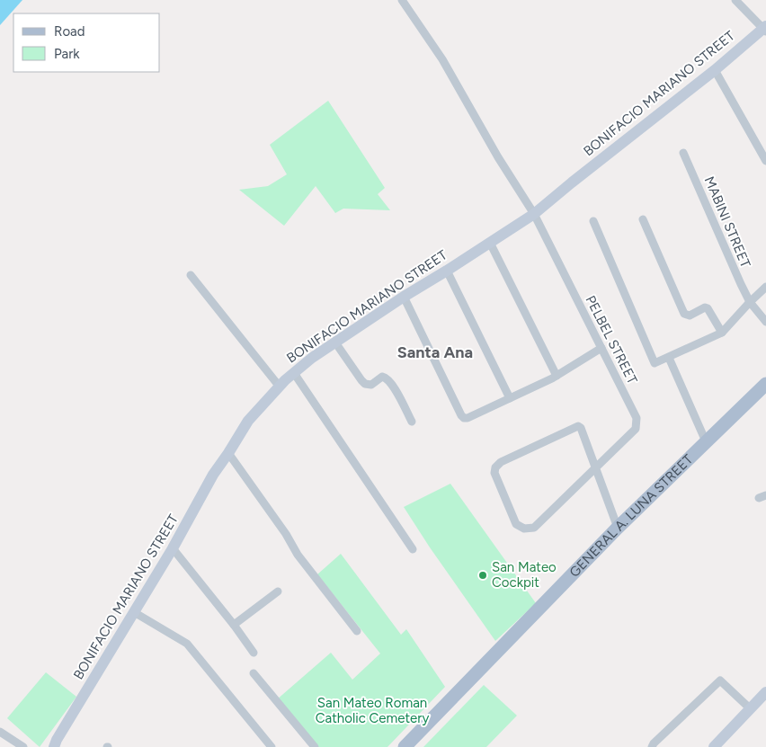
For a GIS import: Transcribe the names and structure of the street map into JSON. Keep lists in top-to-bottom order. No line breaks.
{"streets":{"main road":["GENERAL A. LUNA STREET"],"street":["BONIFACIO MARIANO STREET","MABINI STREET","PELBEL STREET"]},"crossings":[["BONIFACIO MARIANO STREET","PELBEL STREET"],["PELBEL STREET","GENERAL A. LUNA STREET"]],"districts":["Santa Ana"],"parks":["San Mateo Roman Catholic Cemetery"],"places":["San Mateo Cockpit"],"legend":["Road","Park"]}
